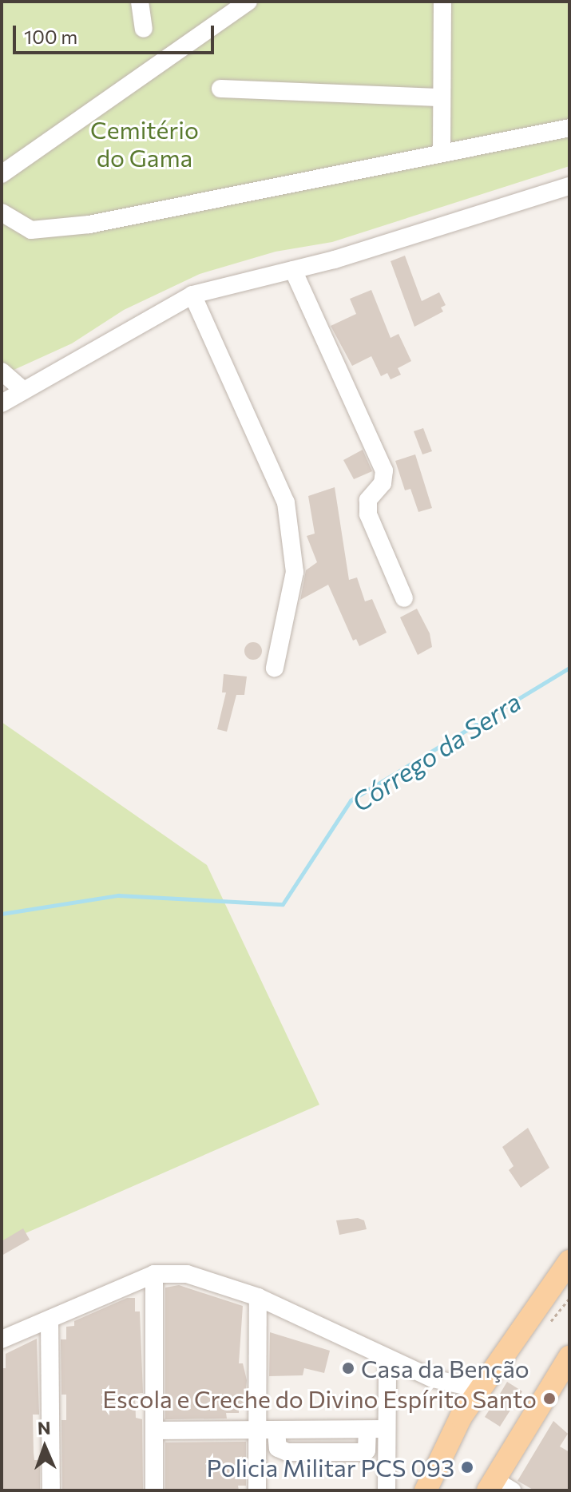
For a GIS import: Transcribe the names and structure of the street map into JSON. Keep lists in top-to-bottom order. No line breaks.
{"water":["Córrego da Serra"],"parks":["Cemitério do Gama"],"places":["Casa da Benção","Escola e Creche do Divino Espírito Santo","Policia Militar PCS 093"],"scale_bar":"100 m","north":"top"}
